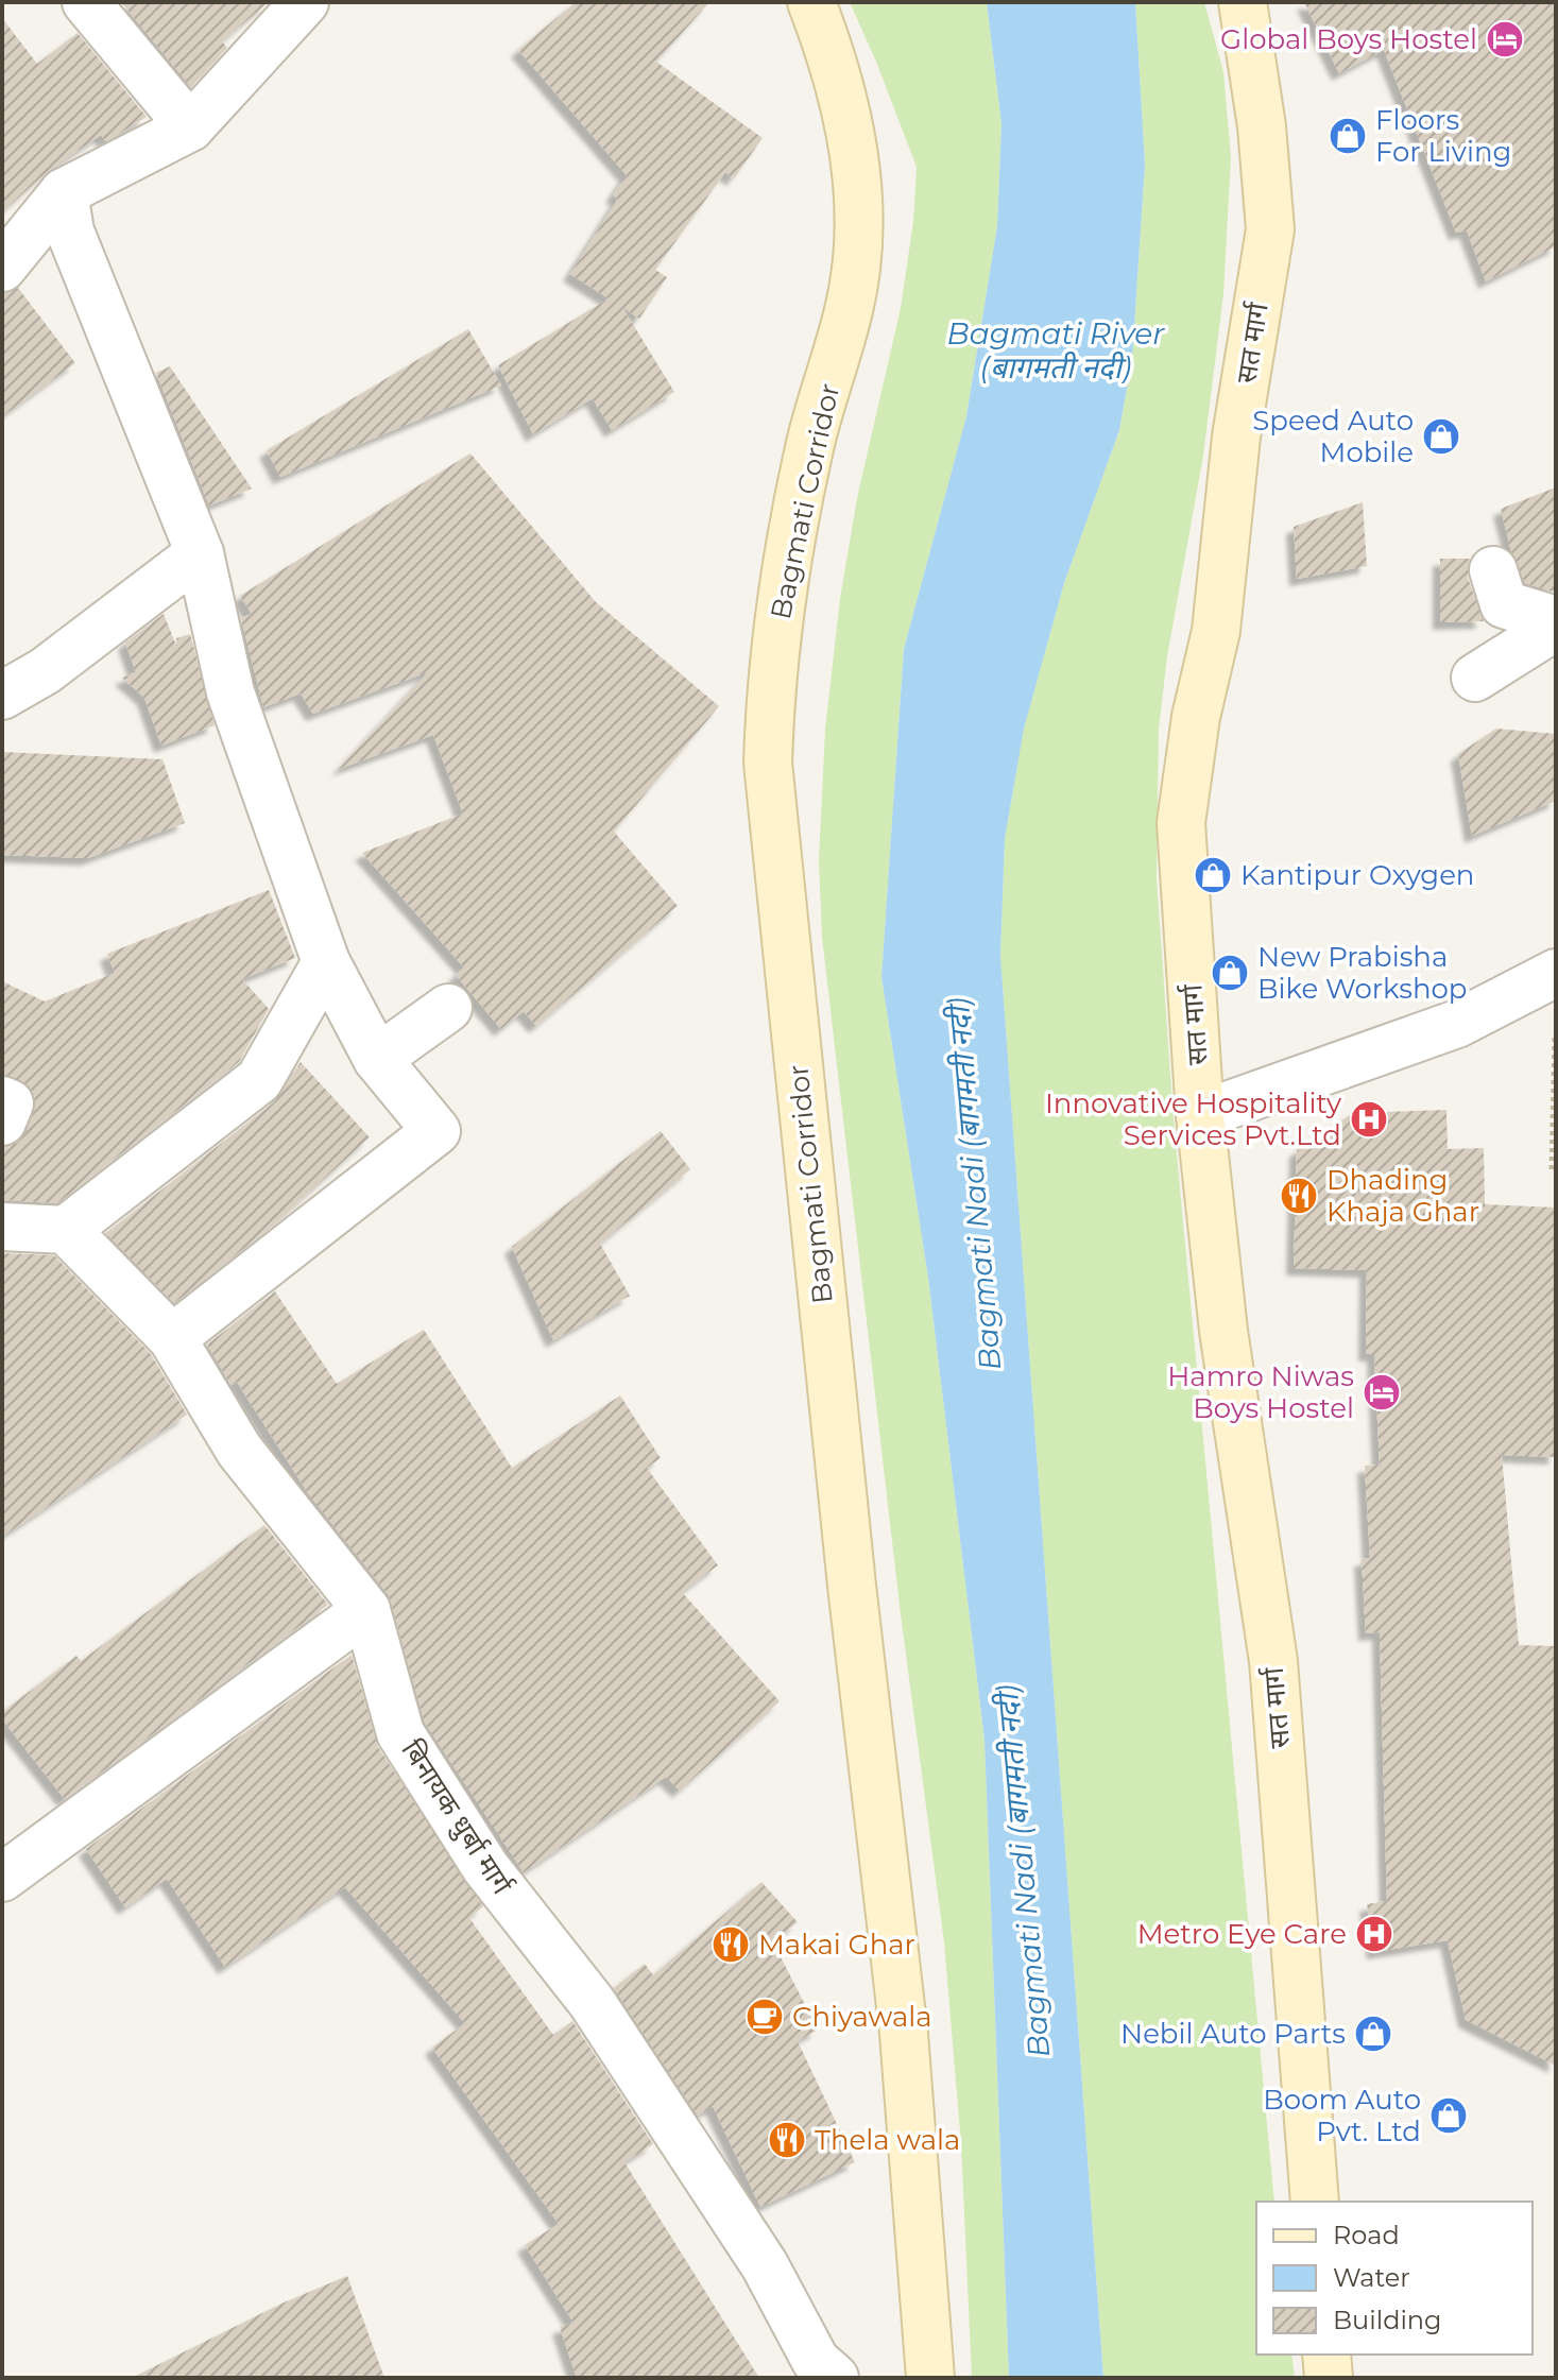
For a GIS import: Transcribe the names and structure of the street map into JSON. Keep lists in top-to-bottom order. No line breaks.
{"streets":{"main road":["सत मार्ग","Bagmati Corridor"],"street":["बिनायक धुर्बा मार्ग"]},"water":["Bagmati River (बागमती नदी)","Bagmati Nadi (बागमती नदी)"],"places":{"hotel":["Global Boys Hostel","Hamro Niwas Boys Hostel"],"shop":["Floors For Living","Speed Auto Mobile","Kantipur Oxygen","New Prabisha Bike Workshop","Nebil Auto Parts","Boom Auto Pvt. Ltd"],"hospital":["Innovative Hospitality Services Pvt.Ltd","Metro Eye Care"],"restaurant":["Dhading Khaja Ghar","Makai Ghar","Thela wala"],"cafe":["Chiyawala"]},"legend":["Road","Water","Building"]}
